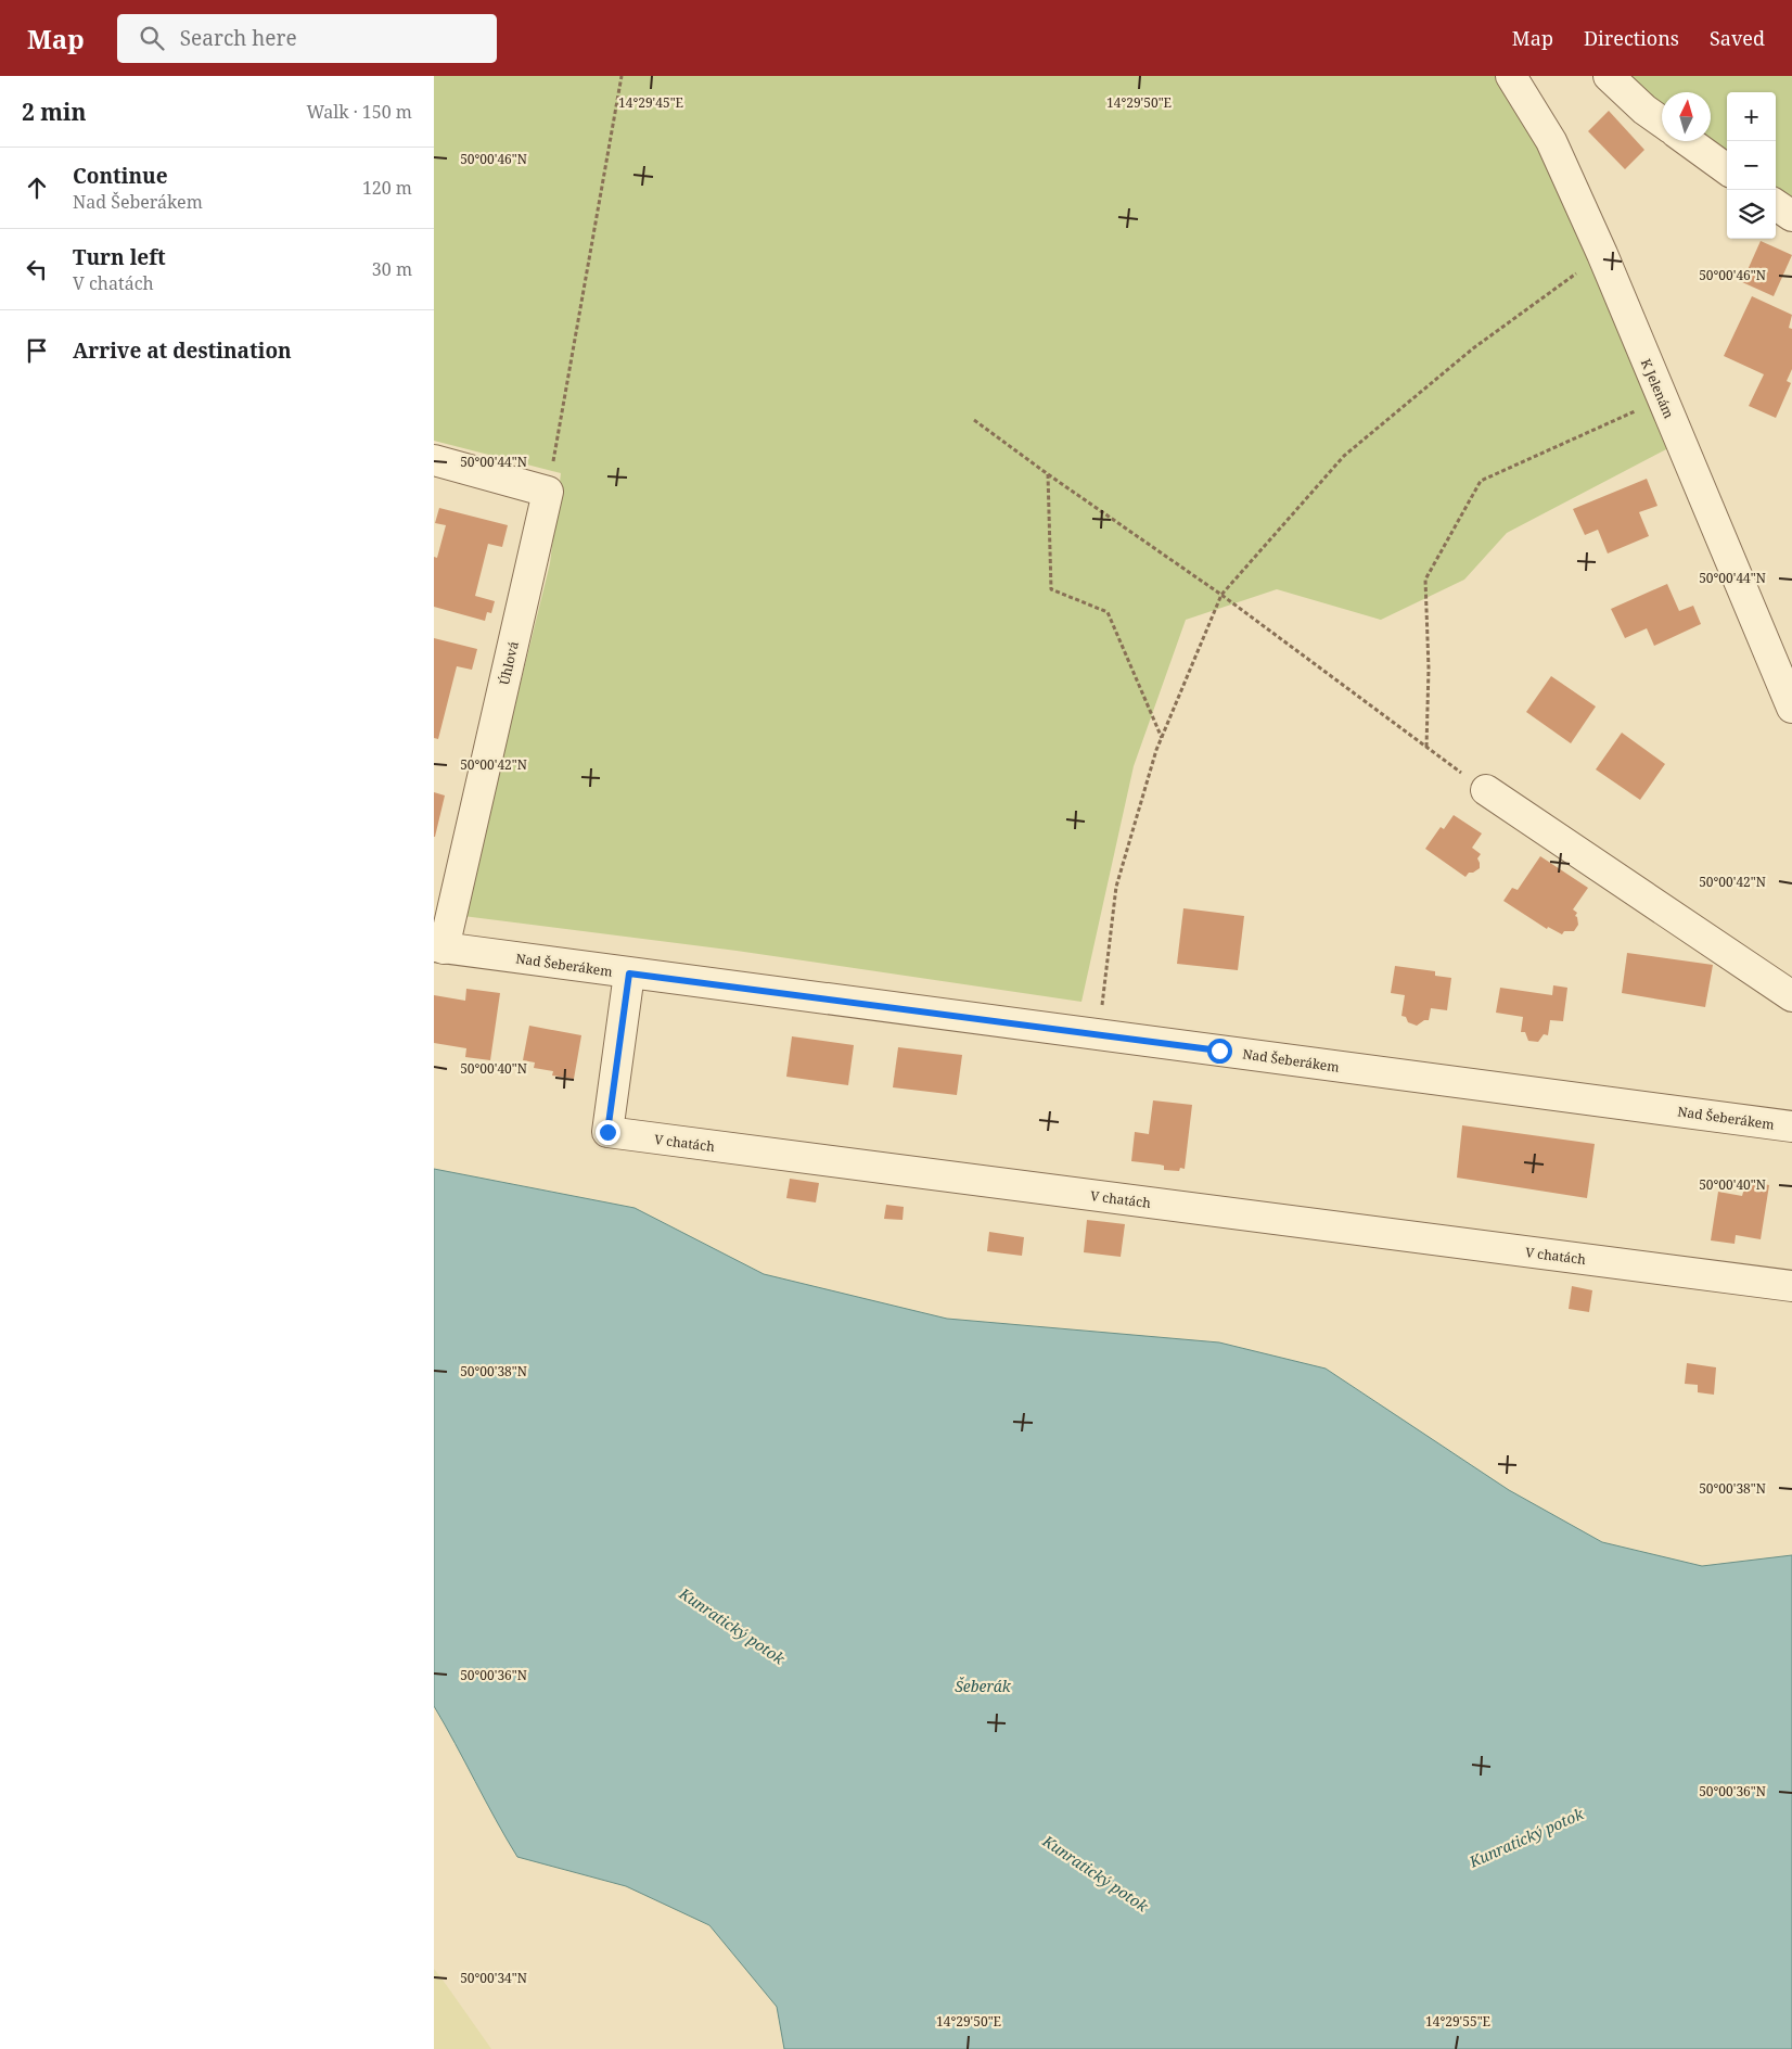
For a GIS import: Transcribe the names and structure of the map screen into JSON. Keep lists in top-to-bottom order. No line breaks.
{"streets":{"street":["K Jelenám","Úhlová","Nad Šeberákem","V chatách"]},"crossings":[["Úhlová","Nad Šeberákem"],["Nad Šeberákem","V chatách"]],"water":["Kunratický potok","Šeberák"],"north":"top","page":{"header":"Map","search":"Search here","nav":["Map","Directions","Saved"],"heading":["2 min","Walk · 150 m"],"map_buttons":["+","−"],"list":[["Continue","Nad Šeberákem","120 m"],["Turn left","V chatách","30 m"],"Arrive at destination"]},"coordinates":["14°29'45\"E","14°29'50\"E","50°00'46\"N","50°00'44\"N","50°00'42\"N","50°00'40\"N","50°00'38\"N","50°00'36\"N","50°00'34\"N","14°29'55\"E"]}
